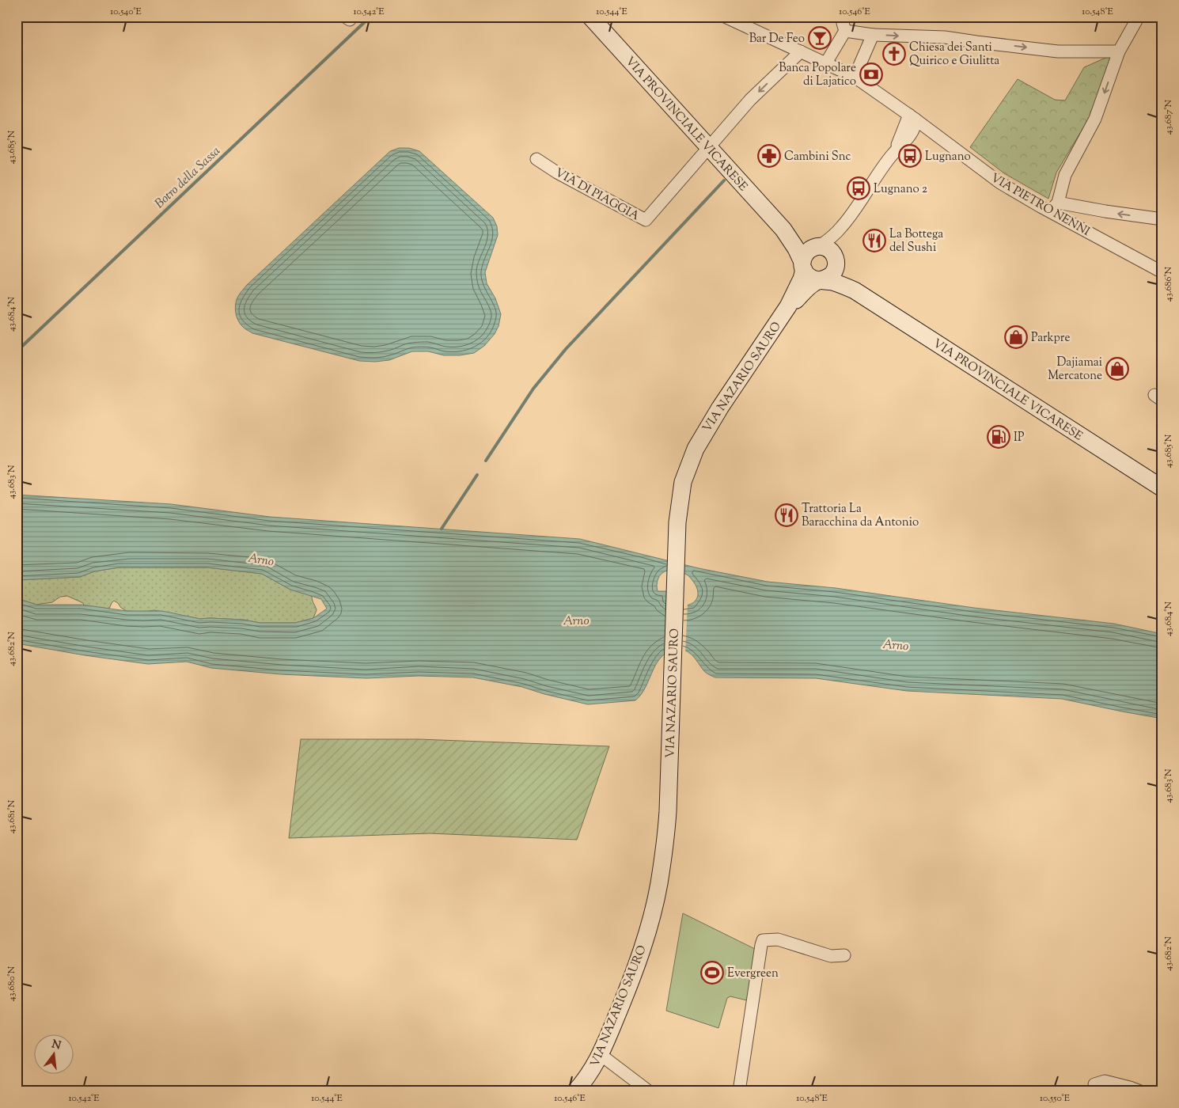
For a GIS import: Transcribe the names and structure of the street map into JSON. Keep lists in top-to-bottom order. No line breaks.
{"streets":{"main road":["VIA PROVINCIALE VICARESE","VIA NAZARIO SAURO"],"street":["VIA DI PIAGGIA","VIA PIETRO NENNI"]},"crossings":[["VIA PROVINCIALE VICARESE","VIA DI PIAGGIA"],["VIA PROVINCIALE VICARESE","VIA NAZARIO SAURO"],["VIA DI PIAGGIA","VIA PIETRO NENNI"]],"one_way":["VIA DI PIAGGIA"],"water":["Botro della Sassa","Arno"],"places":{"bar":["Bar De Feo"],"church":["Chiesa dei Santi Quirico e Giulitta"],"bank":["Banca Popolare di Lajatico"],"pharmacy":["Cambini Snc"],"bus stop":["Lugnano","Lugnano 2"],"restaurant":["La Bottega del Sushi","Trattoria La Baracchina da Antonio"],"shop":["Parkpre","Dajiamai Mercatone"],"fuel station":["IP"],"sports":["Evergreen"]},"north":"top","coordinates":["10.540°E","10.542°E","10.544°E","10.546°E","10.548°E","43.687°N","43.685°N","43.686°N","43.684°N","43.683°N","43.682°N","43.681°N","43.680°N","10.550°E"]}
